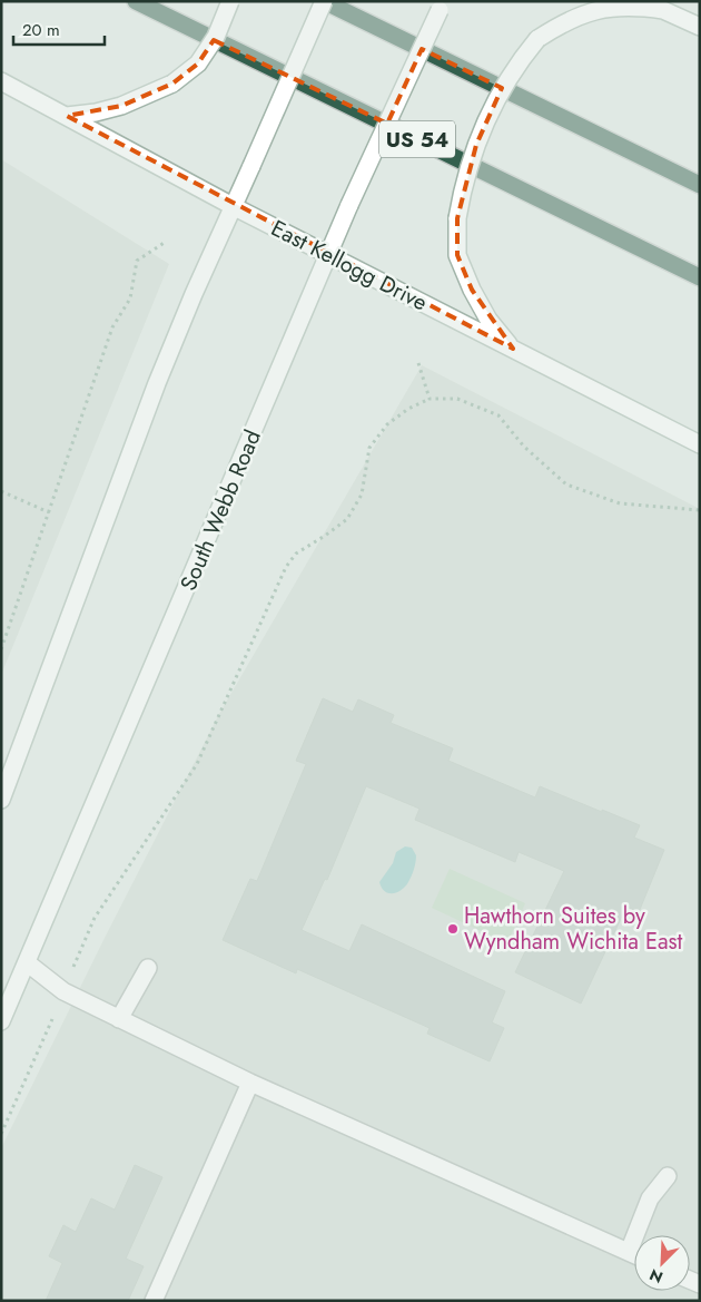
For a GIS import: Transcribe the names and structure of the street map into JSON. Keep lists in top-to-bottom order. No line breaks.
{"streets":{"highway":["US 54"],"main road":["East Kellogg Drive","South Webb Road"]},"crossings":[["East Kellogg Drive","South Webb Road"]],"places":["Hawthorn Suites by Wyndham Wichita East"],"scale_bar":"20 m","north":"bottom left"}
